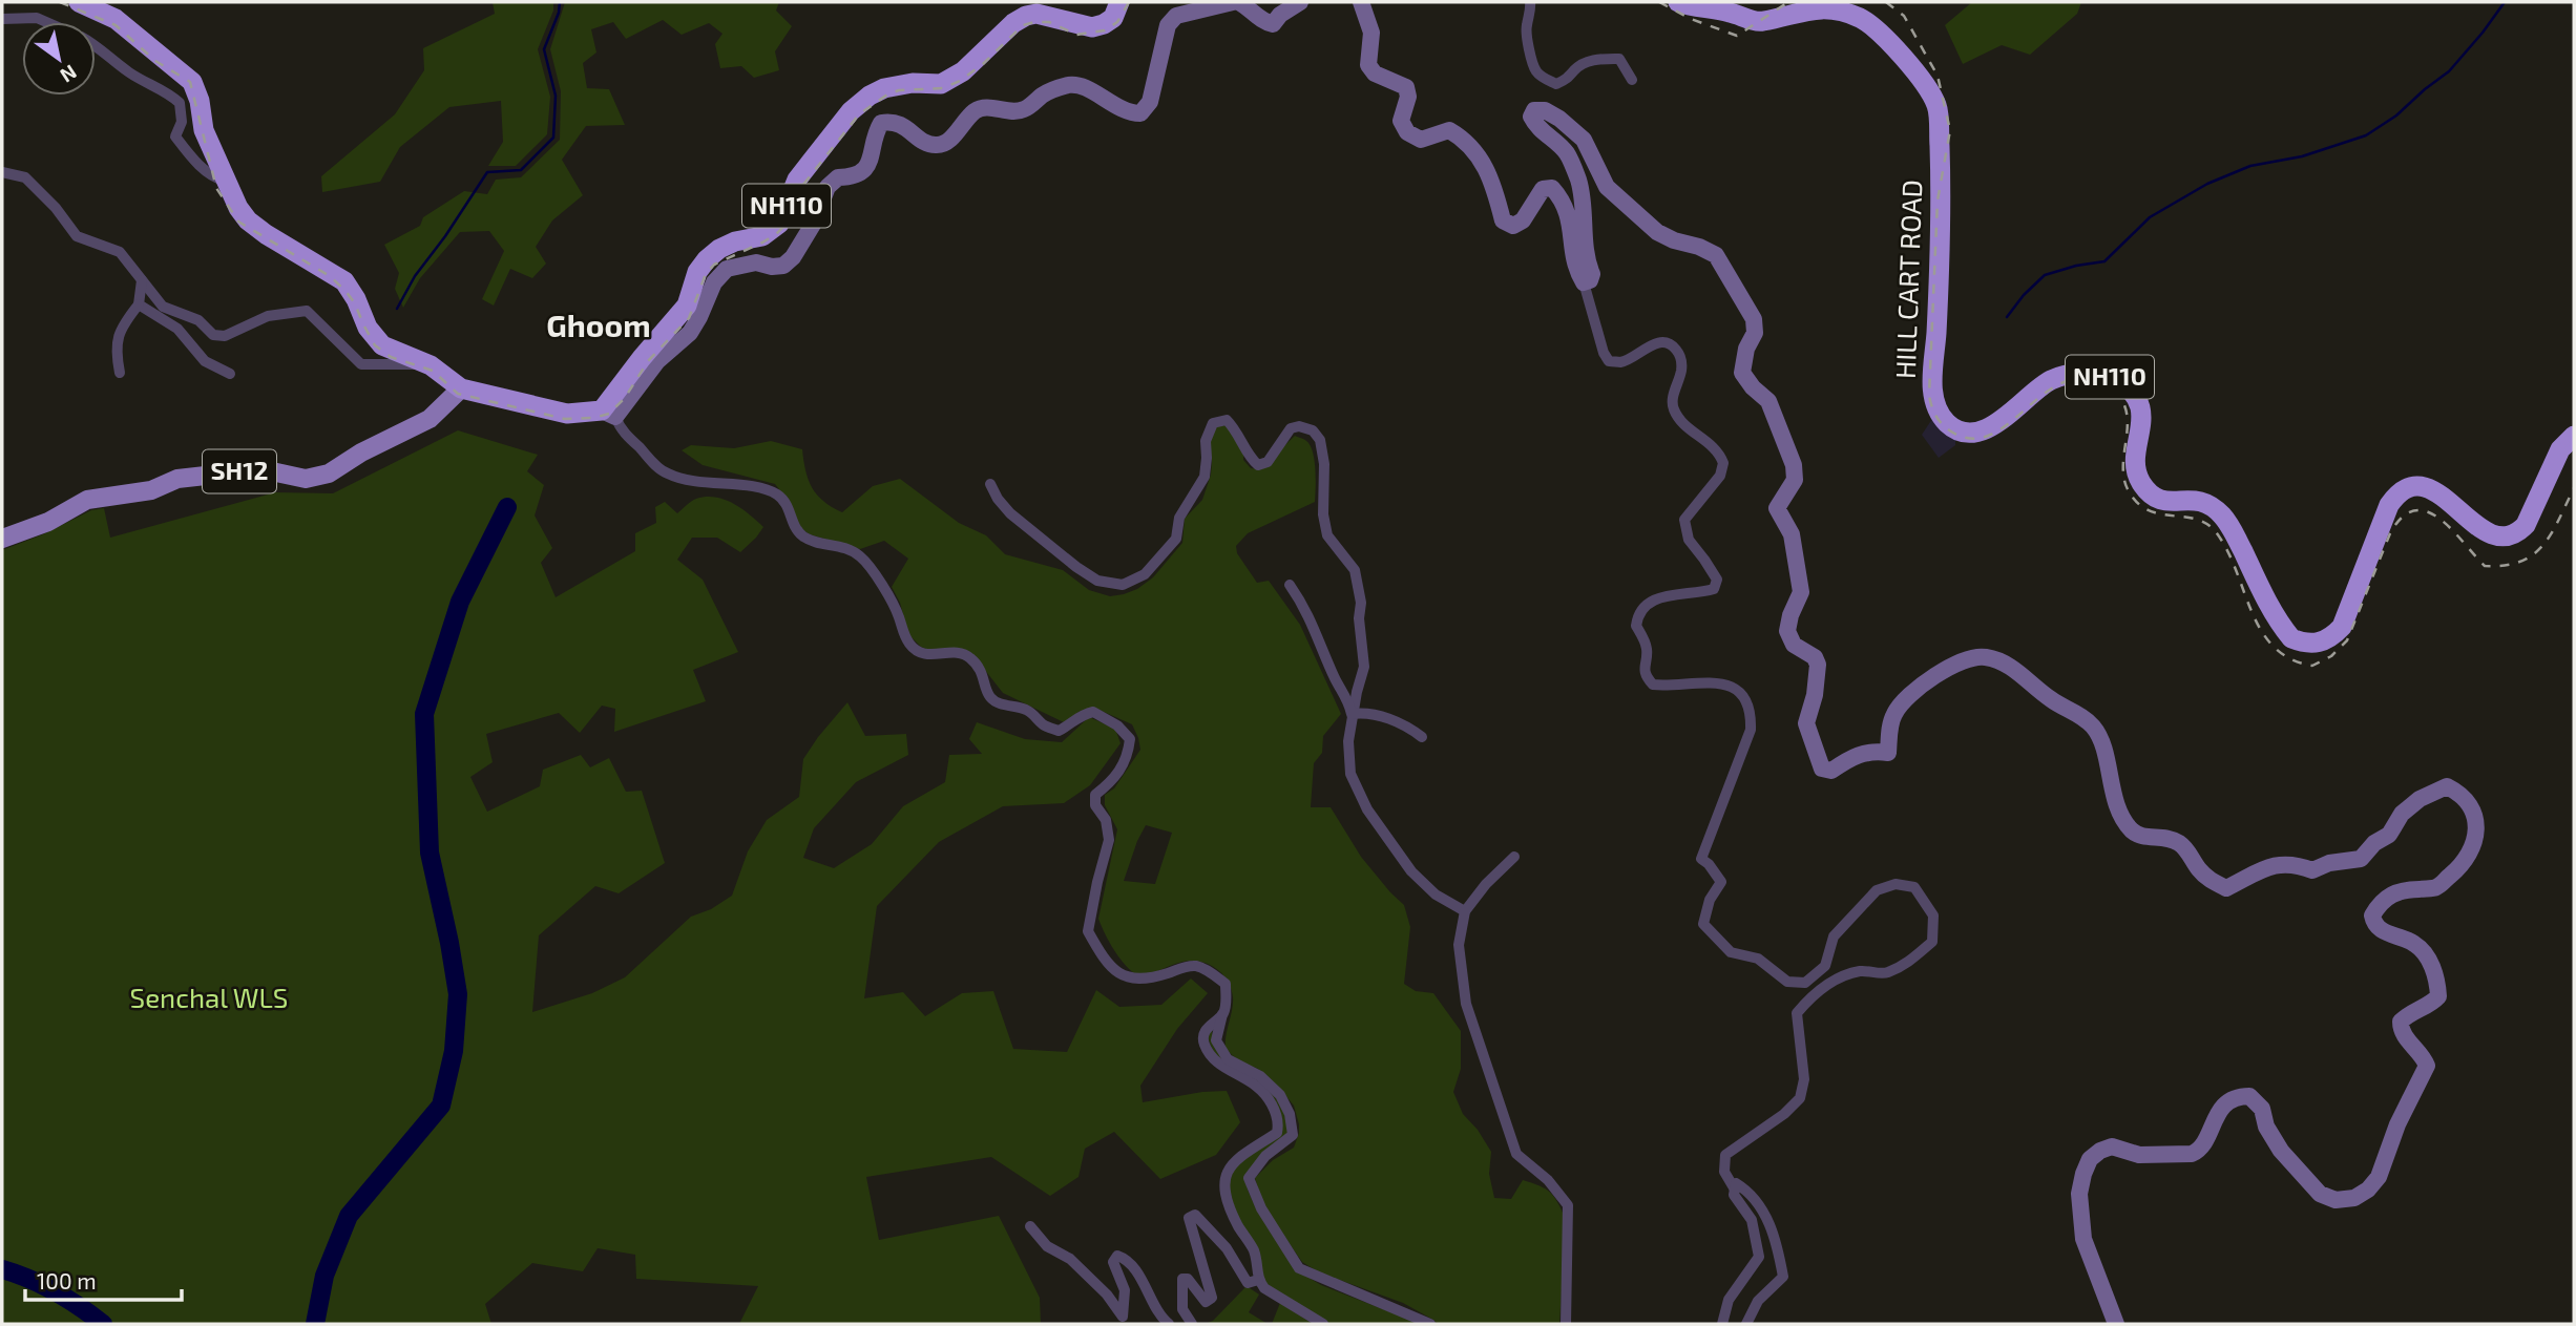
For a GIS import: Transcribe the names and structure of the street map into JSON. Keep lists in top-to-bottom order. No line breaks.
{"streets":{"highway":["NH110","HILL CART ROAD"],"main road":["SH12"]},"districts":["Ghoom"],"parks":["Senchal WLS"],"scale_bar":"100 m","north":"bottom right"}
